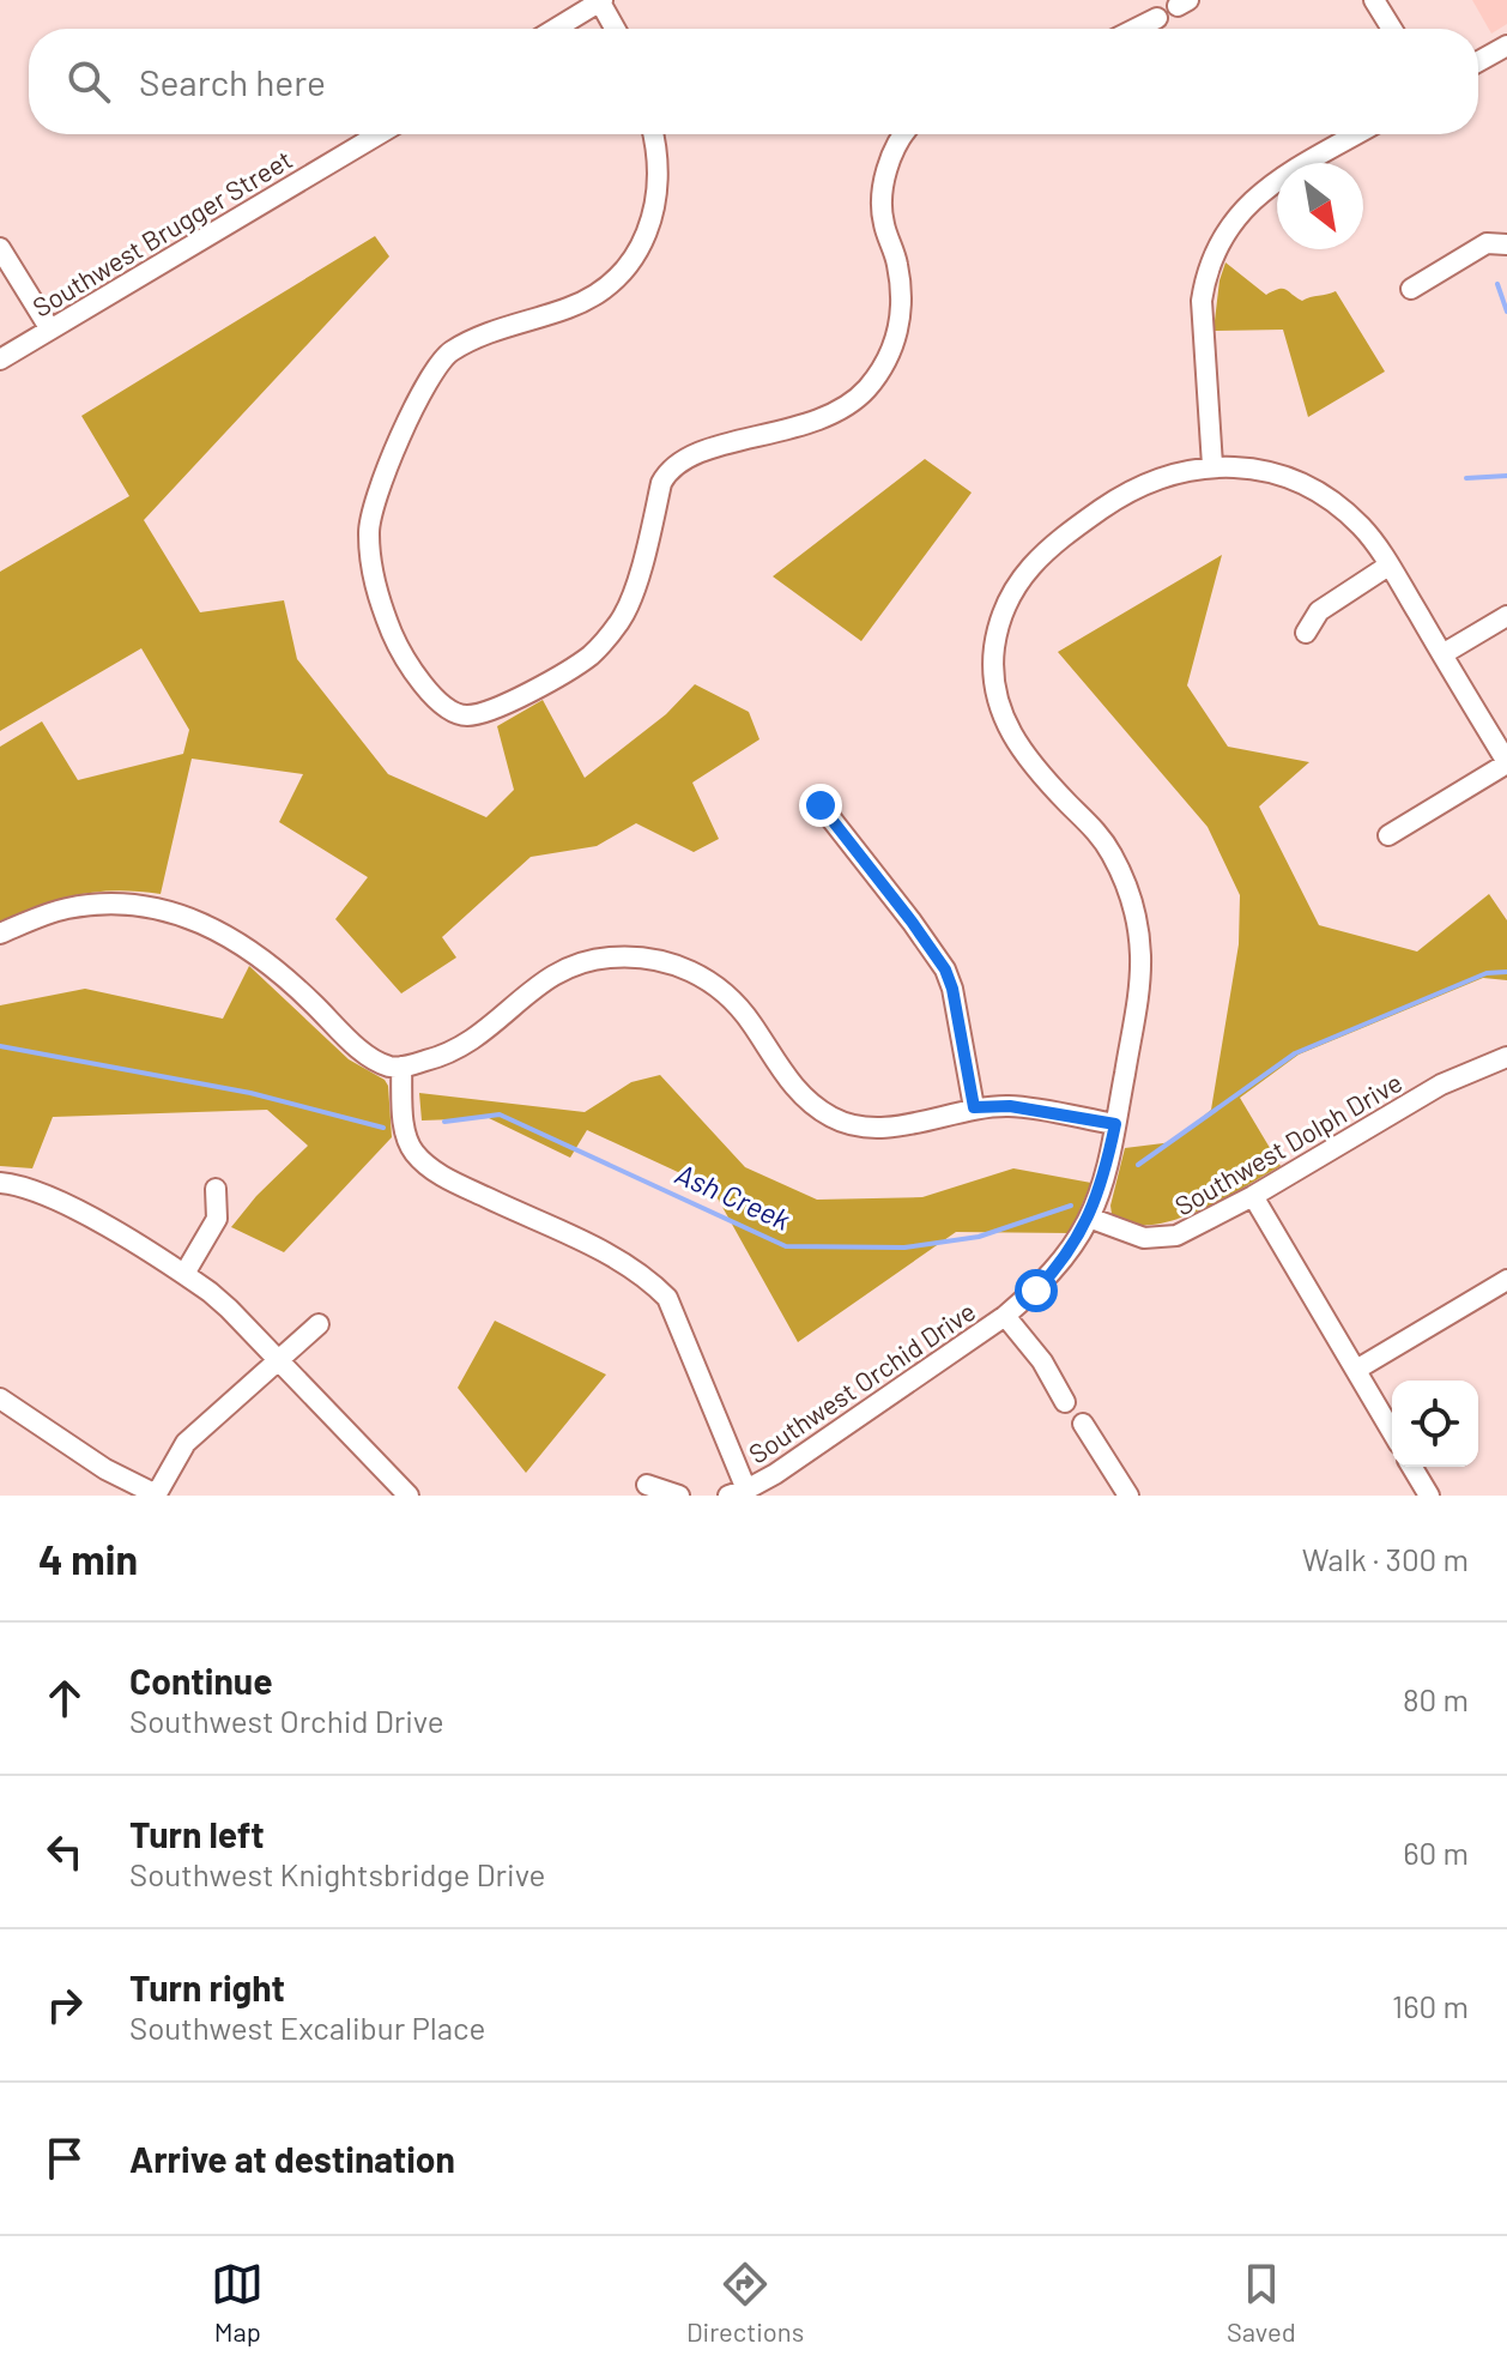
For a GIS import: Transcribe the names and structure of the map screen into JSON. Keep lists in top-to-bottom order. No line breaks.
{"streets":{"street":["Southwest Brugger Street","Southwest Dolph Drive","Southwest Orchid Drive"]},"crossings":[["Southwest Dolph Drive","Southwest Orchid Drive"]],"water":["Ash Creek"],"north":"bottom right","page":{"search":"Search here","heading":["4 min","Walk · 300 m"],"list":[["Continue","Southwest Orchid Drive","80 m"],["Turn left","Southwest Knightsbridge Drive","60 m"],["Turn right","Southwest Excalibur Place","160 m"],"Arrive at destination"],"nav":["Map","Directions","Saved"]}}
